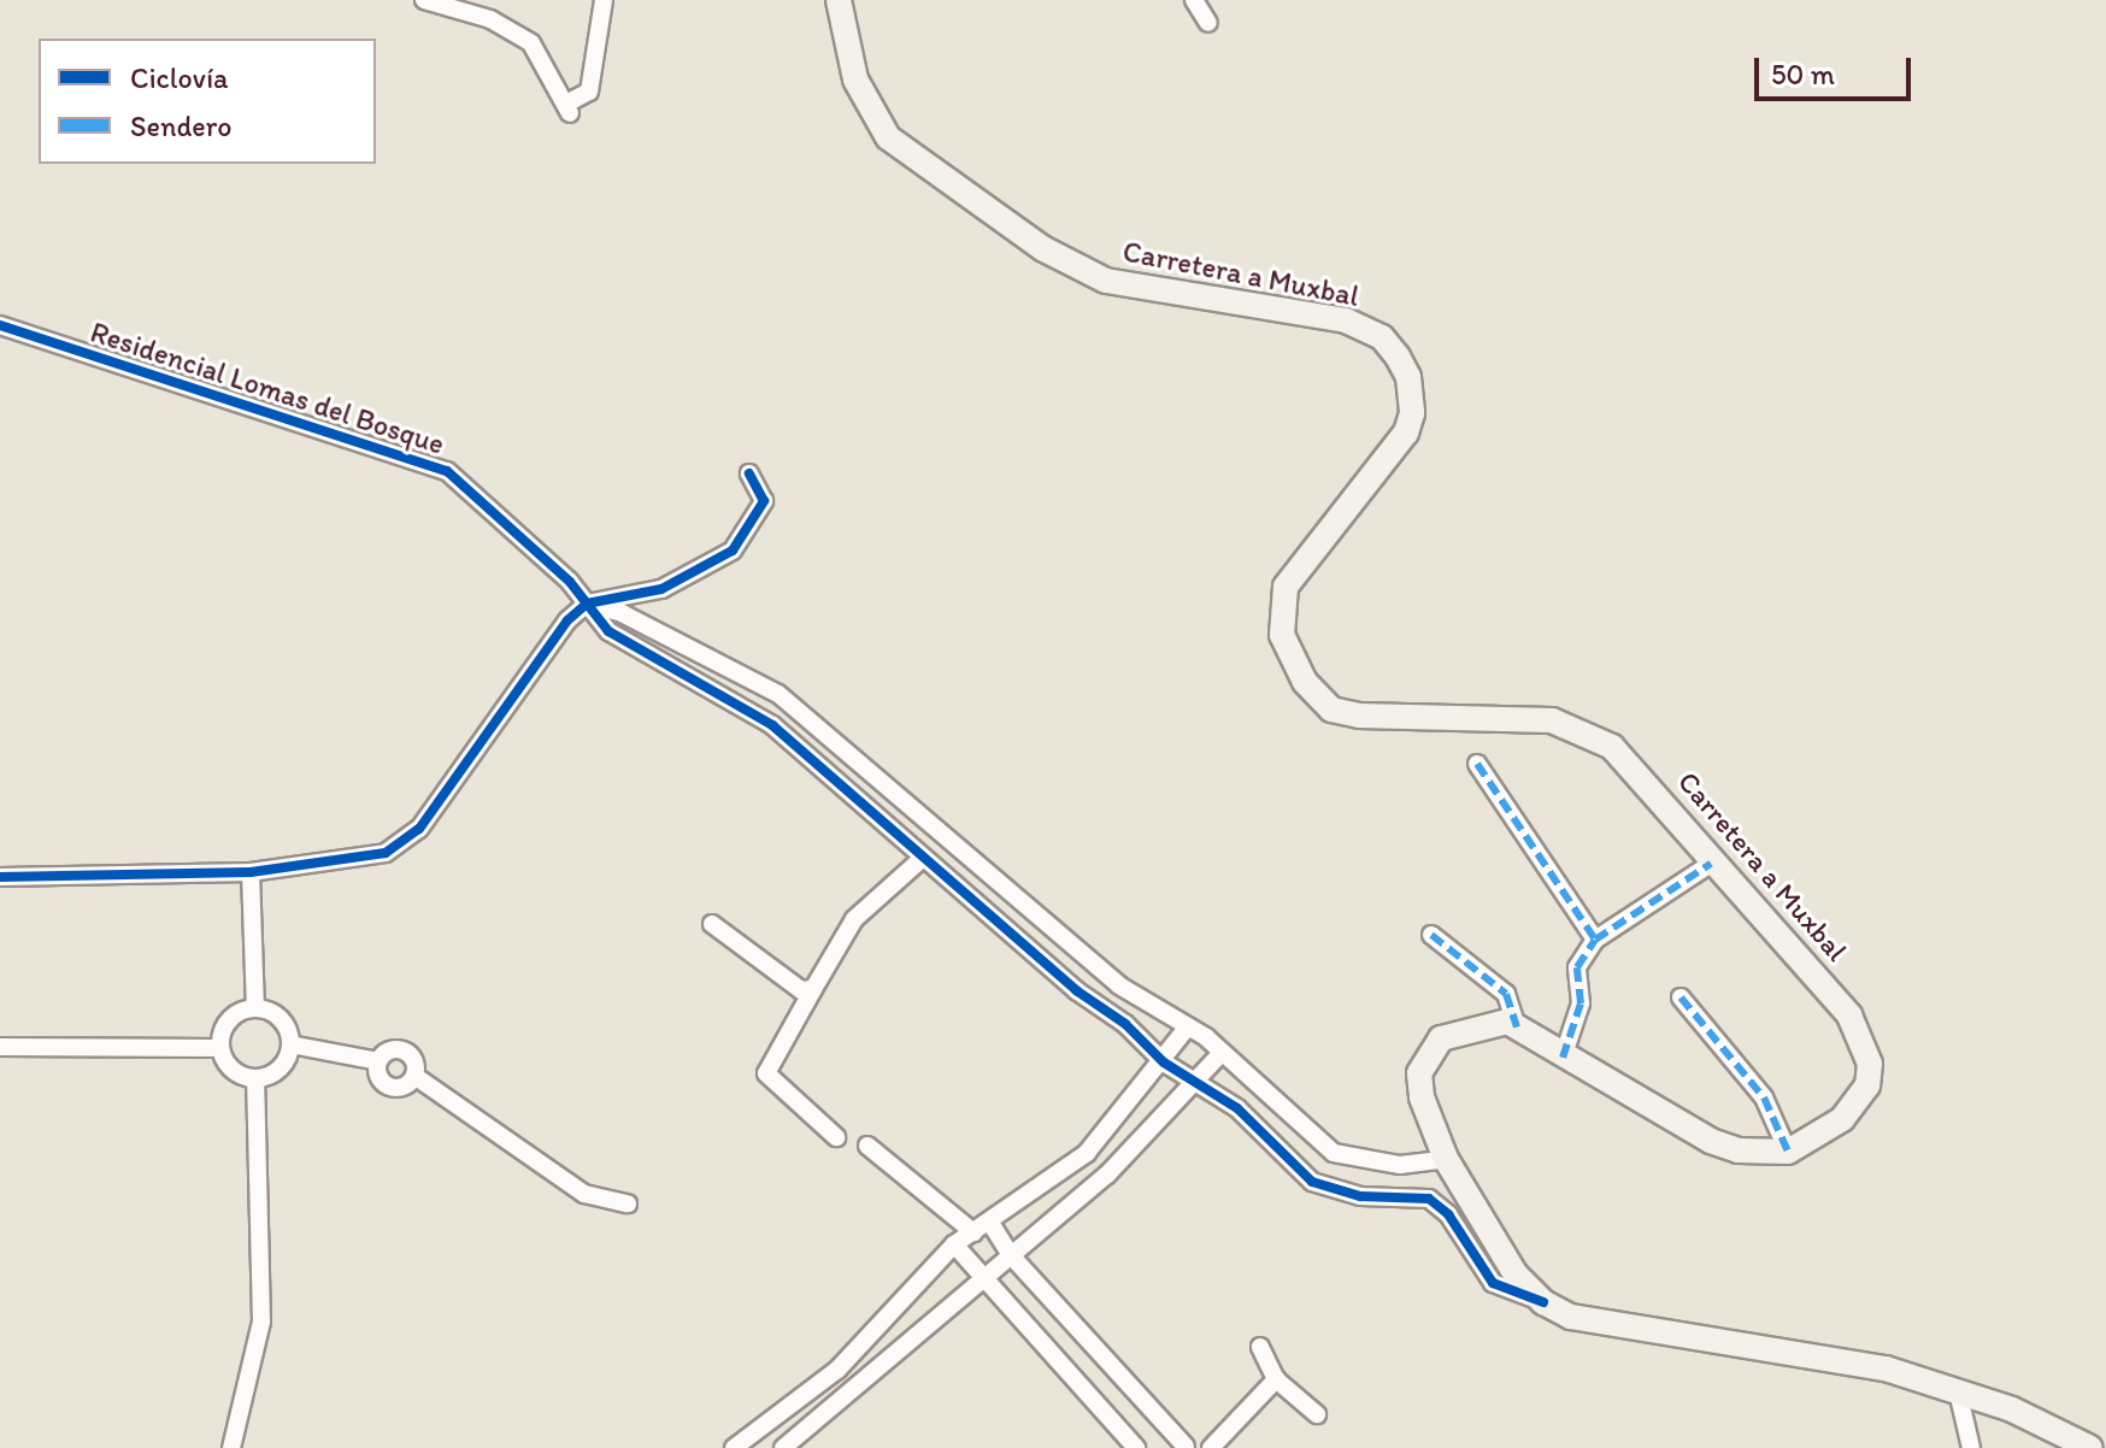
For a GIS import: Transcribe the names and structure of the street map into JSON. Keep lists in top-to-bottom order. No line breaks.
{"streets":{"main road":["Carretera a Muxbal"],"street":["Residencial Lomas del Bosque"]},"legend":["Ciclovía","Sendero"],"scale_bar":"50 m"}
